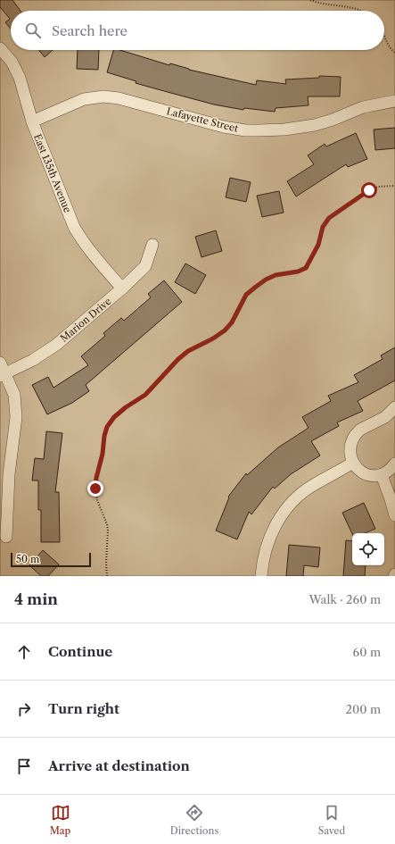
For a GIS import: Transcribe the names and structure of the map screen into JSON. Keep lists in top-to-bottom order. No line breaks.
{"streets":{"street":["Lafayette Street","East 135th Avenue","Marion Drive"]},"crossings":[["Lafayette Street","East 135th Avenue"],["East 135th Avenue","Marion Drive"]],"scale_bar":"50 m","page":{"search":"Search here","scale":"50 m","heading":["4 min","Walk · 260 m"],"list":[["Continue","60 m"],["Turn right","200 m"],"Arrive at destination"],"nav":["Map","Directions","Saved"]}}
